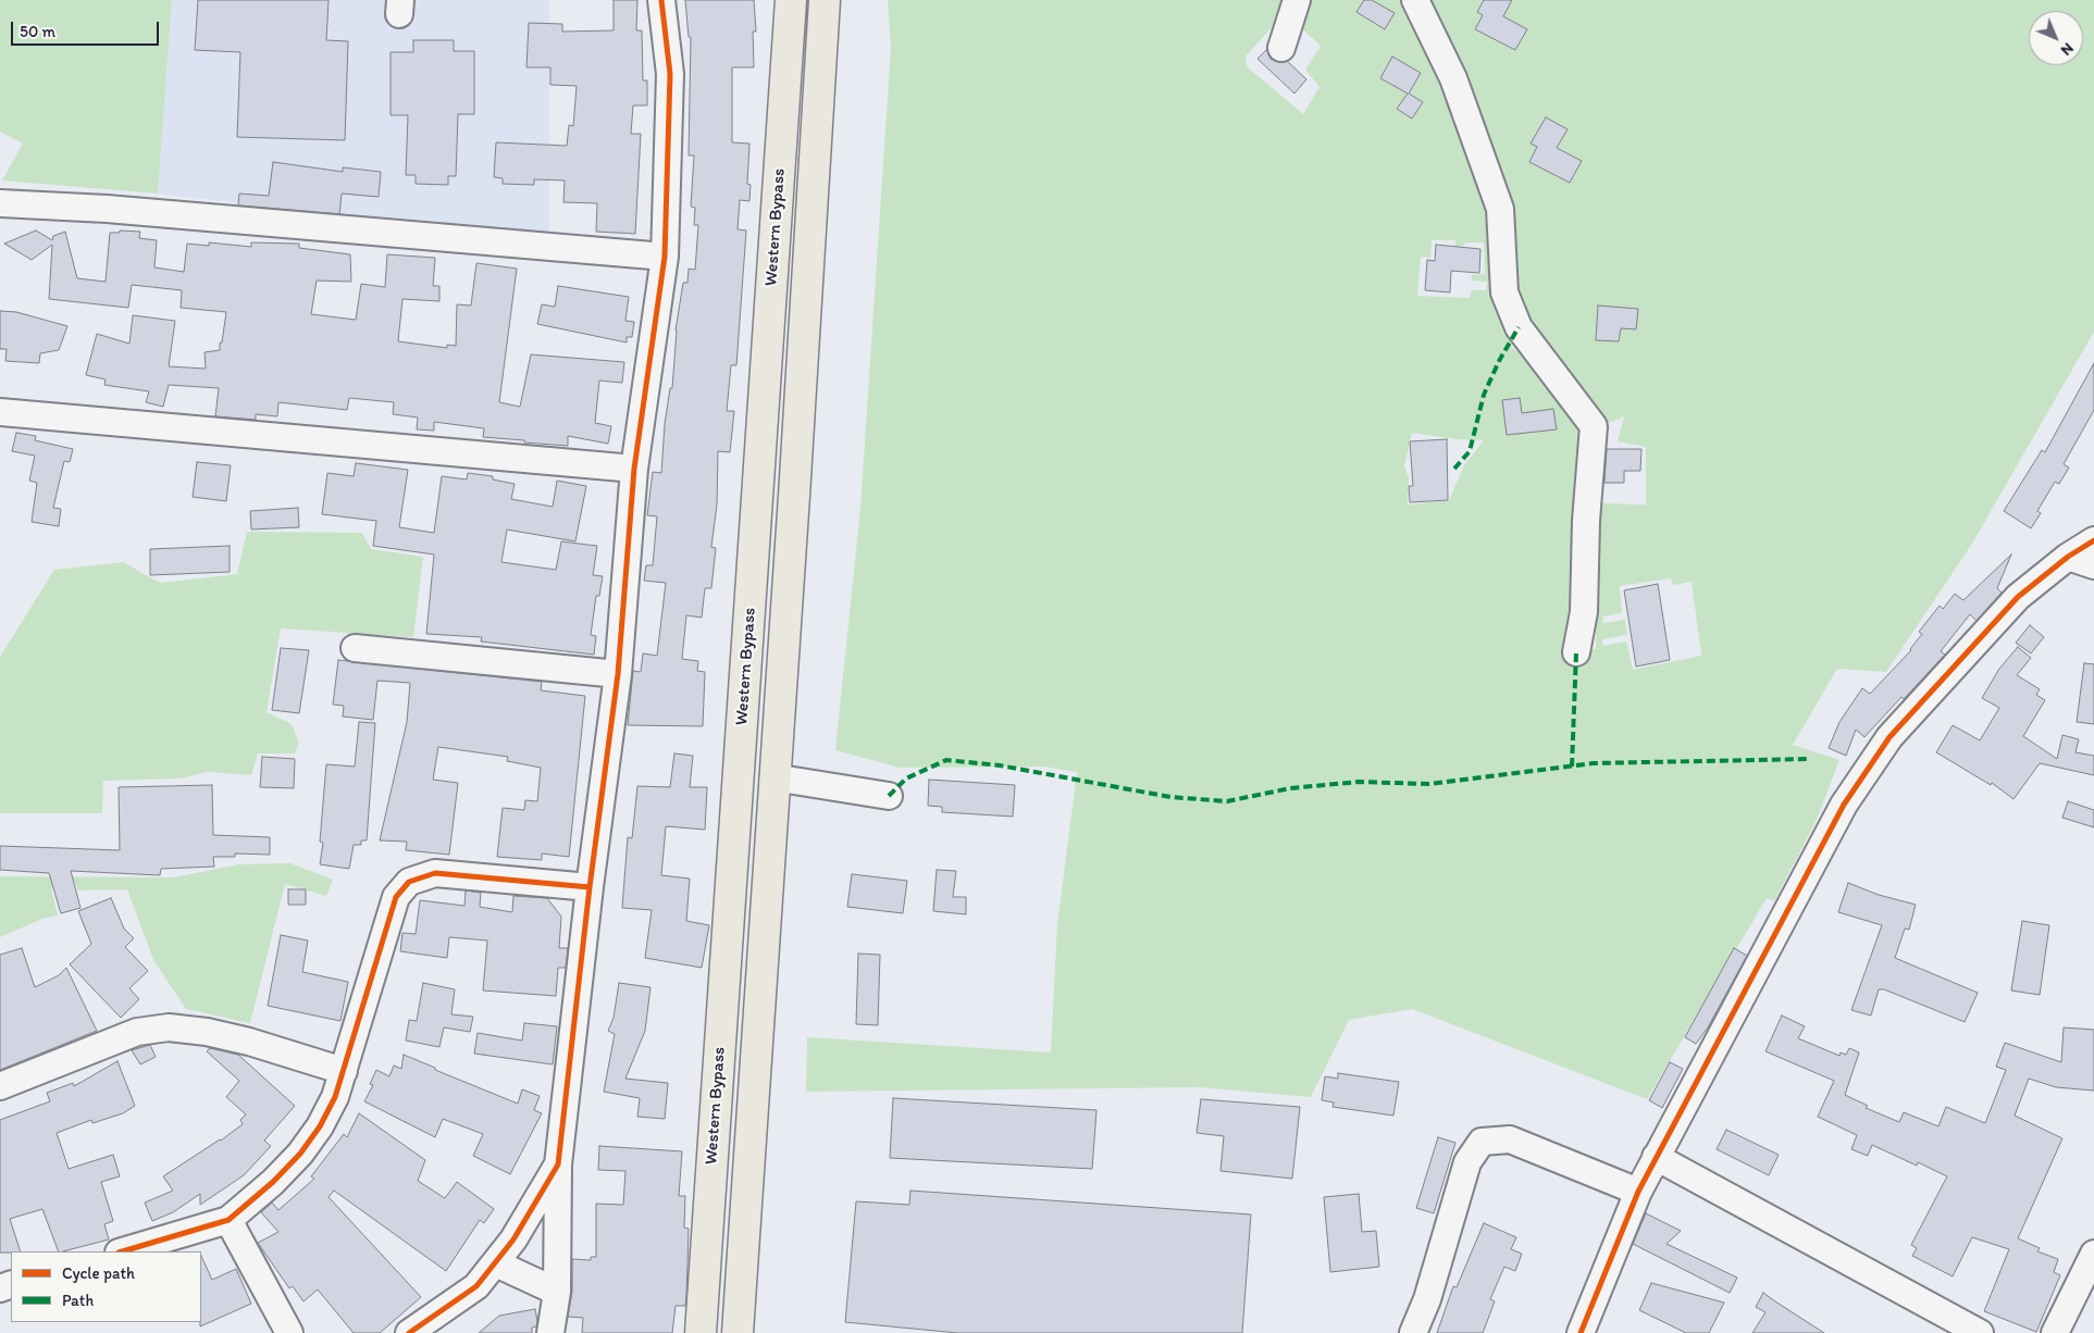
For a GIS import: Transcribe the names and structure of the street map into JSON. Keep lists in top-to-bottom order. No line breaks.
{"streets":{"highway":["Western Bypass"]},"legend":["Cycle path","Path"],"scale_bar":"50 m","north":"bottom right"}
